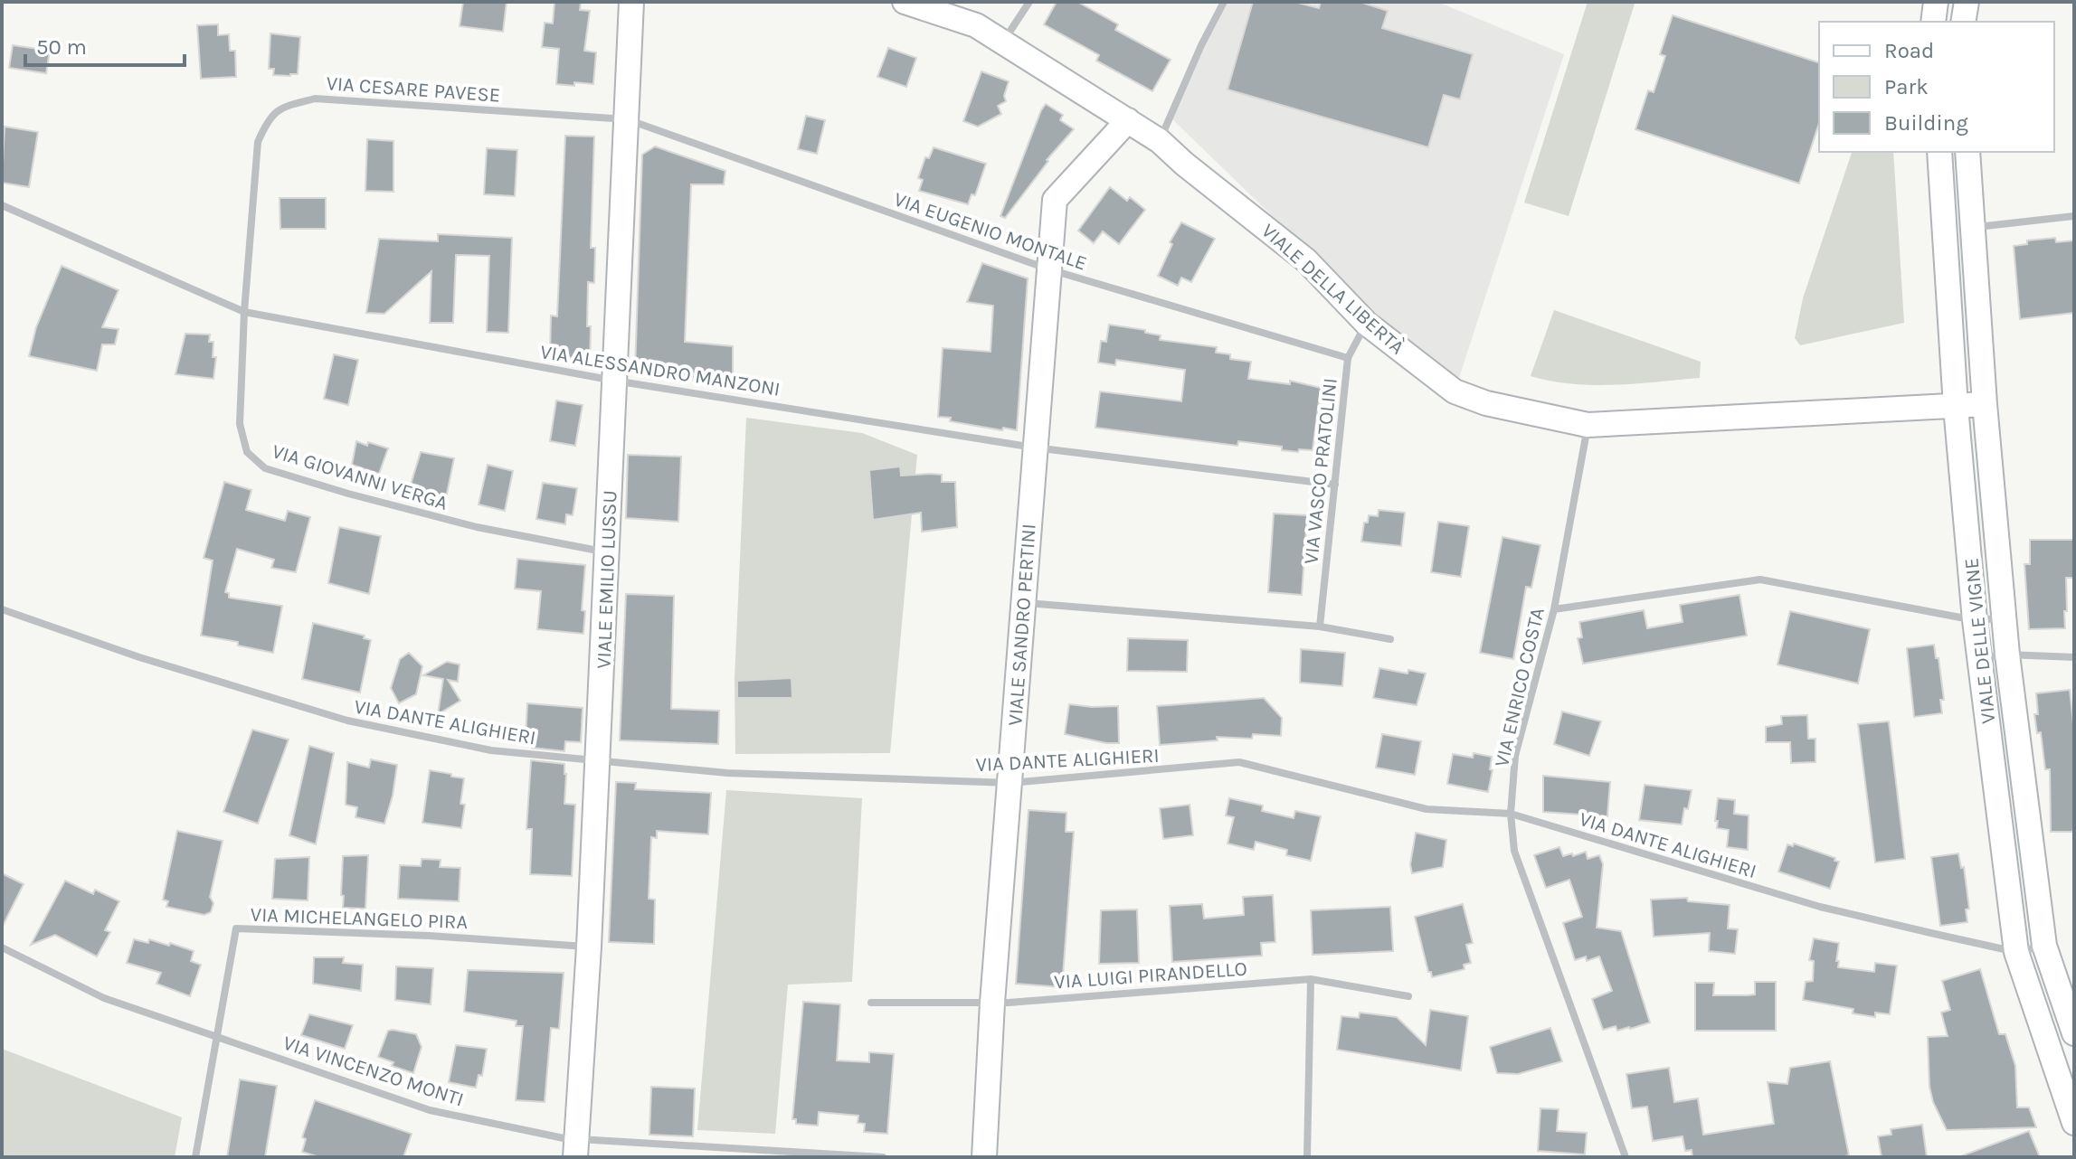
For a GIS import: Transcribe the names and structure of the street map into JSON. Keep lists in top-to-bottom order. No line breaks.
{"streets":{"street":["VIA CESARE PAVESE","VIA EUGENIO MONTALE","VIALE DELLA LIBERTÀ","VIA ALESSANDRO MANZONI","VIA VASCO PRATOLINI","VIA GIOVANNI VERGA","VIALE EMILIO LUSSU","VIALE SANDRO PERTINI","VIALE DELLE VIGNE","VIA ENRICO COSTA","VIA DANTE ALIGHIERI","VIA MICHELANGELO PIRA","VIA LUIGI PIRANDELLO","VIA VINCENZO MONTI"]},"crossings":[["VIA CESARE PAVESE","VIA EUGENIO MONTALE"],["VIA CESARE PAVESE","VIA ALESSANDRO MANZONI"],["VIA CESARE PAVESE","VIA GIOVANNI VERGA"],["VIA CESARE PAVESE","VIALE EMILIO LUSSU"],["VIA EUGENIO MONTALE","VIA VASCO PRATOLINI"],["VIA EUGENIO MONTALE","VIALE EMILIO LUSSU"],["VIA EUGENIO MONTALE","VIALE SANDRO PERTINI"],["VIALE DELLA LIBERTÀ","VIA VASCO PRATOLINI"],["VIALE DELLA LIBERTÀ","VIALE SANDRO PERTINI"],["VIALE DELLA LIBERTÀ","VIALE DELLE VIGNE"],["VIALE DELLA LIBERTÀ","VIA ENRICO COSTA"],["VIA ALESSANDRO MANZONI","VIA VASCO PRATOLINI"],["VIA ALESSANDRO MANZONI","VIA GIOVANNI VERGA"],["VIA ALESSANDRO MANZONI","VIALE EMILIO LUSSU"],["VIA ALESSANDRO MANZONI","VIALE SANDRO PERTINI"],["VIA GIOVANNI VERGA","VIALE EMILIO LUSSU"],["VIALE EMILIO LUSSU","VIA DANTE ALIGHIERI"],["VIALE EMILIO LUSSU","VIA MICHELANGELO PIRA"],["VIALE EMILIO LUSSU","VIA VINCENZO MONTI"],["VIALE SANDRO PERTINI","VIA DANTE ALIGHIERI"],["VIALE SANDRO PERTINI","VIA LUIGI PIRANDELLO"],["VIALE DELLE VIGNE","VIA DANTE ALIGHIERI"],["VIA ENRICO COSTA","VIA DANTE ALIGHIERI"],["VIA MICHELANGELO PIRA","VIA VINCENZO MONTI"]],"legend":["Road","Park","Building"],"scale_bar":"50 m"}
